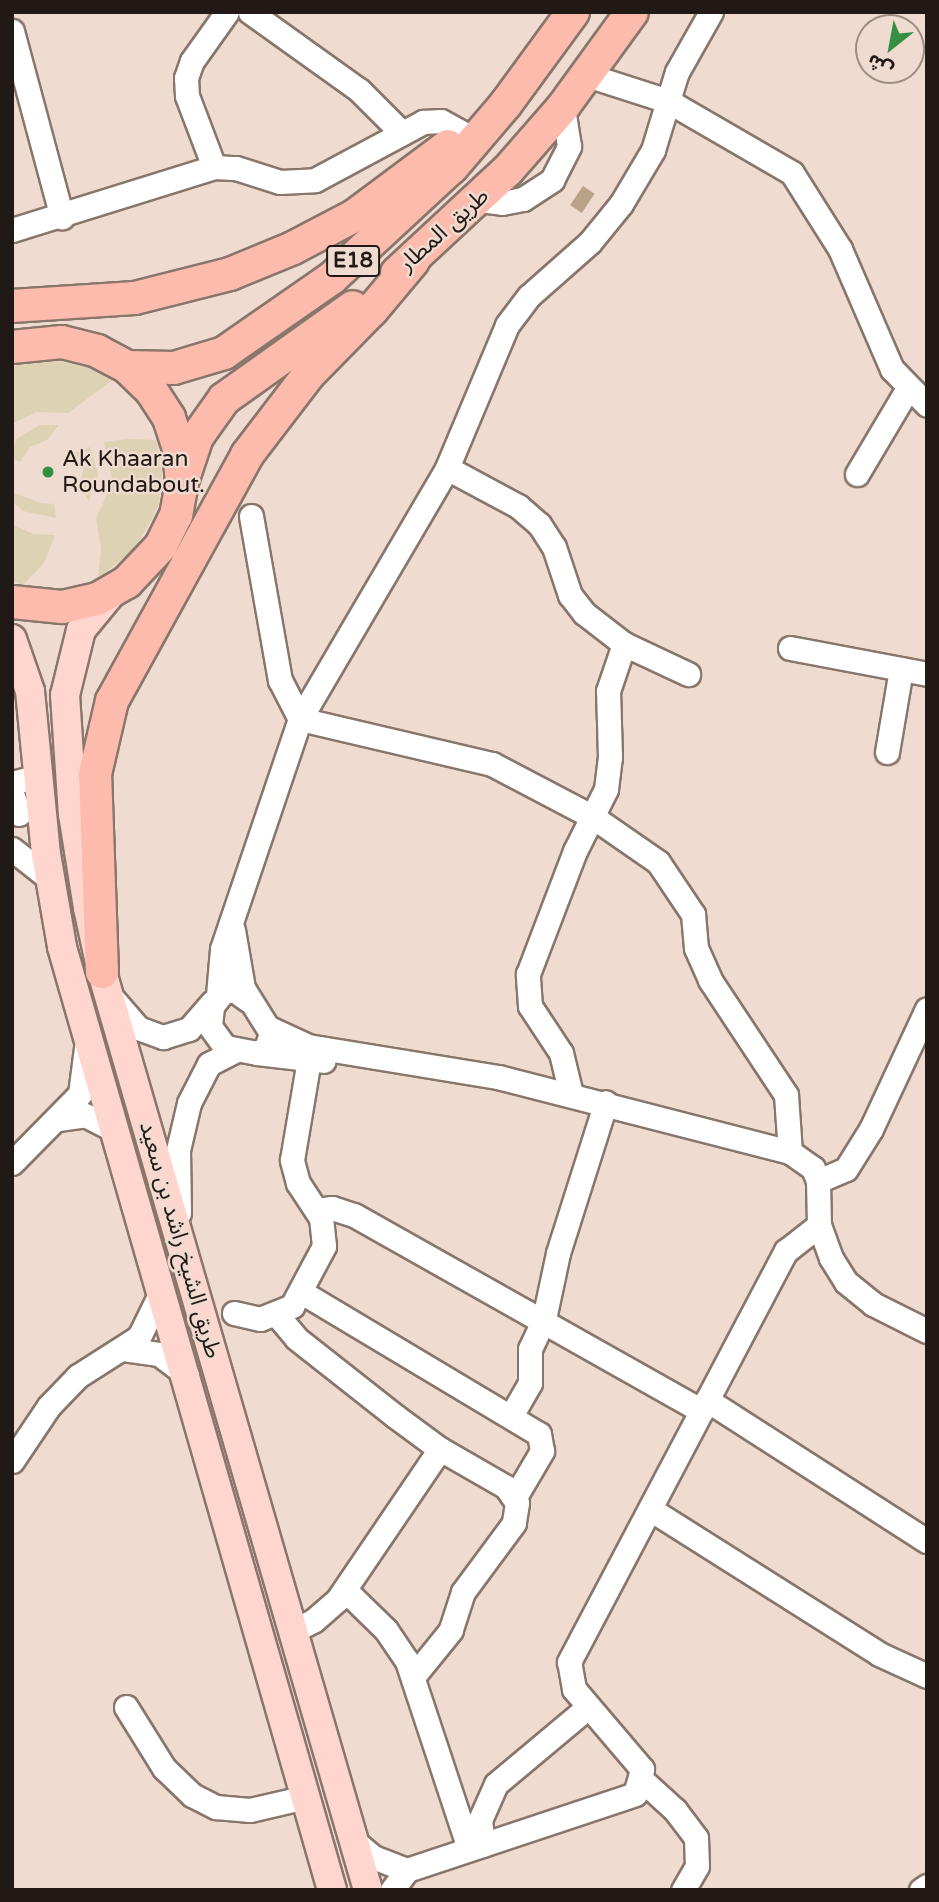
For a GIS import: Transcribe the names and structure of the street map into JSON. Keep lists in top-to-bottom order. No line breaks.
{"streets":{"highway":["طريق المطار","E18"],"main road":["طريق الشيخ راشد بن سعيد"]},"places":["Ak Khaaran Roundabout."],"north":"bottom left"}
